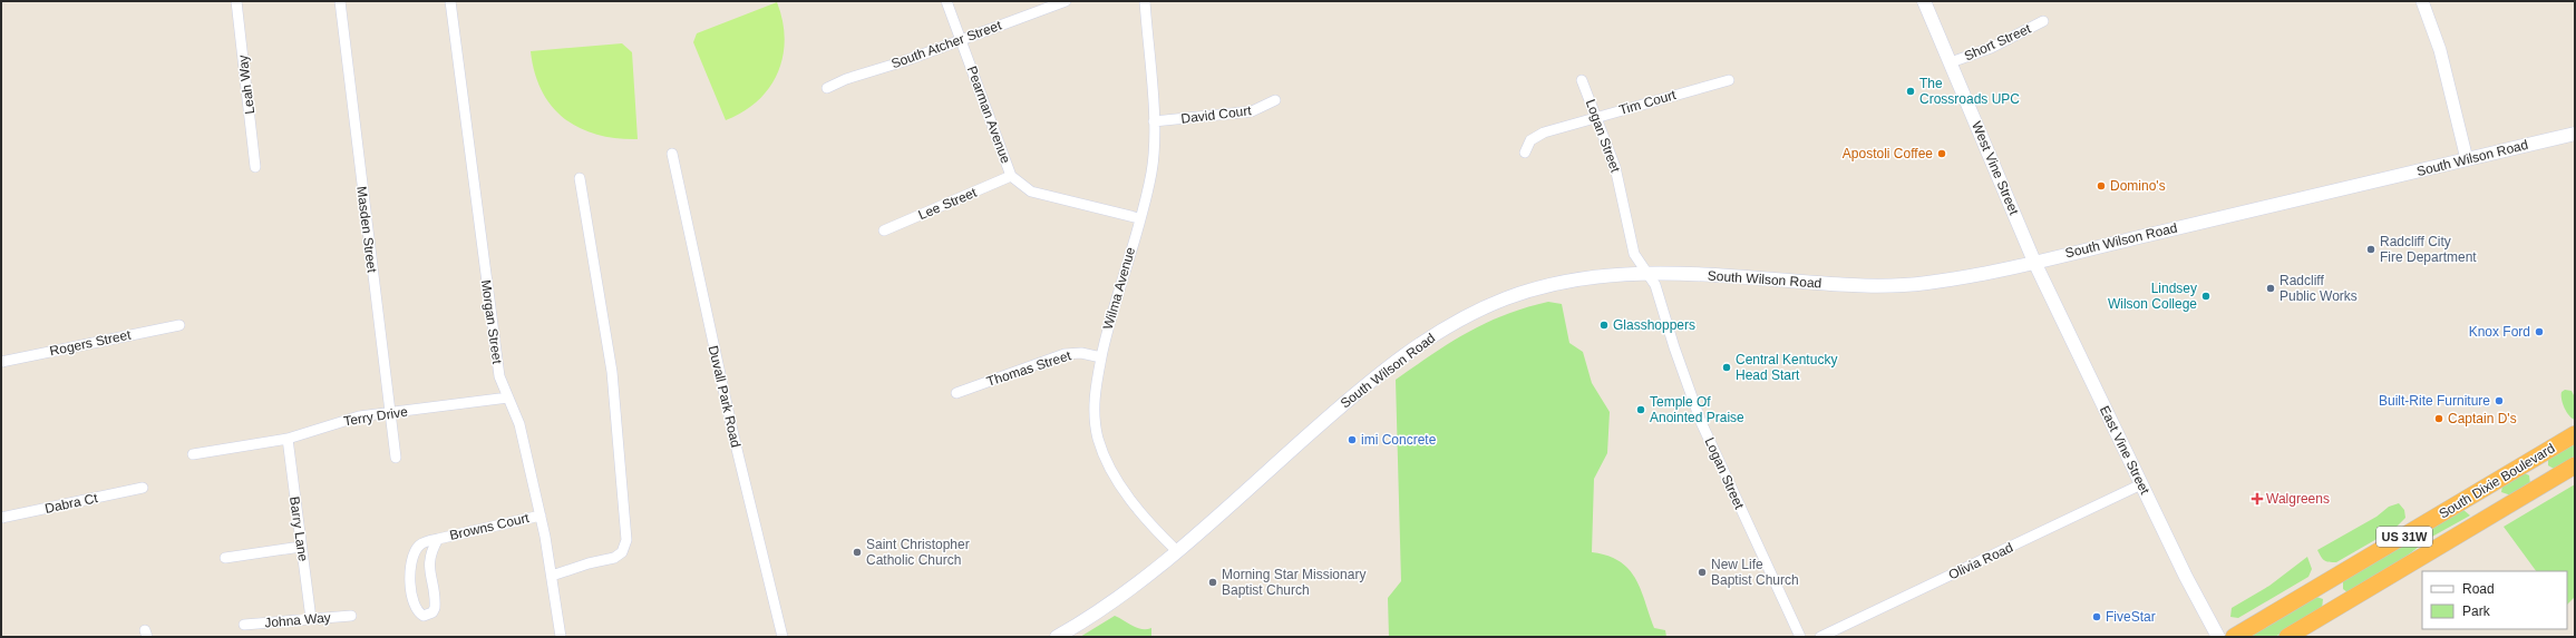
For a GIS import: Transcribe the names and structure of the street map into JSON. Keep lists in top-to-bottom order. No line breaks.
{"streets":{"highway":["South Dixie Boulevard","US 31W"],"main road":["South Wilson Road","West Vine Street","East Vine Street"],"street":["Short Street","South Atcher Street","Leah Way","Tim Court","Pearman Avenue","David Court","Logan Street","Lee Street","Masden Street","Wilma Avenue","Morgan Street","Rogers Street","Thomas Street","Duvall Park Road","Terry Drive","Dabra Ct","Browns Court","Barry Lane","Olivia Road","Johna Way"]},"crossings":[["Short Street","West Vine Street"],["South Atcher Street","Pearman Avenue"],["Tim Court","Logan Street"],["Pearman Avenue","Lee Street"],["Pearman Avenue","Wilma Avenue"],["David Court","Wilma Avenue"],["Logan Street","South Wilson Road"],["South Wilson Road","West Vine Street"],["South Wilson Road","Wilma Avenue"],["South Wilson Road","East Vine Street"],["West Vine Street","East Vine Street"],["Masden Street","Terry Drive"],["Wilma Avenue","Thomas Street"],["Morgan Street","Terry Drive"],["Morgan Street","Browns Court"],["Terry Drive","Barry Lane"],["East Vine Street","Olivia Road"],["Barry Lane","Johna Way"]],"places":{"other":["The Crossroads UPC","Apostoli Coffee","Domino's","Radcliff City Fire Department","Radcliff Public Works","Lindsey Wilson College","Glasshoppers","Knox Ford","Central Kentucky Head Start","Built-Rite Furniture","Temple Of Anointed Praise","Captain D's","imi Concrete","Saint Christopher Catholic Church","New Life Baptist Church","Morning Star Missionary Baptist Church","FiveStar"],"health":["Walgreens"]},"legend":["Road","Park"]}
